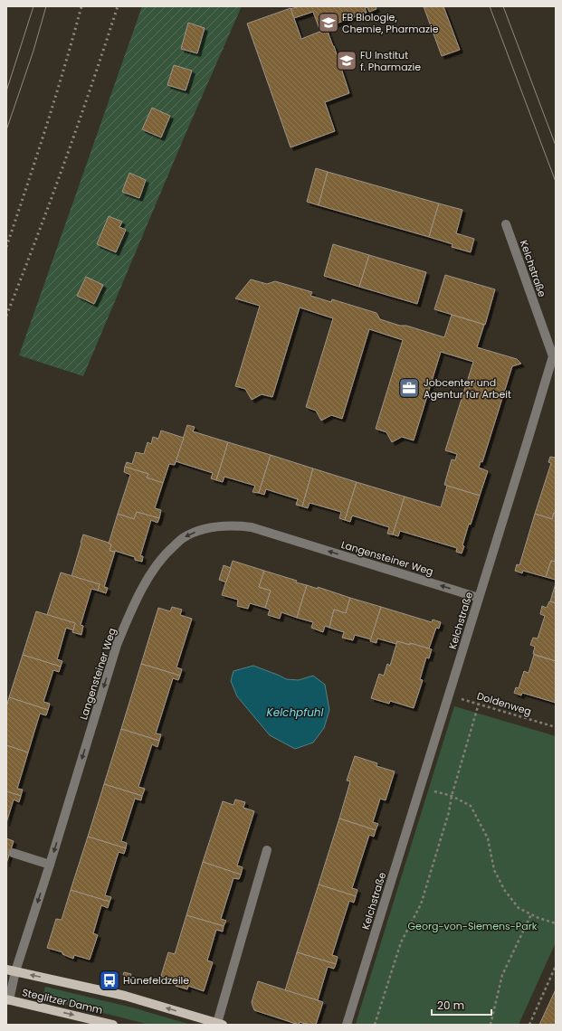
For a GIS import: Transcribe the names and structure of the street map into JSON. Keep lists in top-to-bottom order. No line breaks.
{"streets":{"main road":["Steglitzer Damm"],"street":["Kelchstraße","Langensteiner Weg"],"path":["Doldenweg"]},"crossings":[["Kelchstraße","Langensteiner Weg"],["Kelchstraße","Doldenweg"],["Langensteiner Weg","Steglitzer Damm"]],"water":["Kelchpfuhl"],"parks":["Georg-von-Siemens-Park"],"places":{"school or university":["FB Biologie, Chemie, Pharmazie","FU Institut f. Pharmazie"],"office":["Jobcenter und Agentur für Arbeit"],"bus stop":["Hünefeldzeile"]},"scale_bar":"20 m"}
